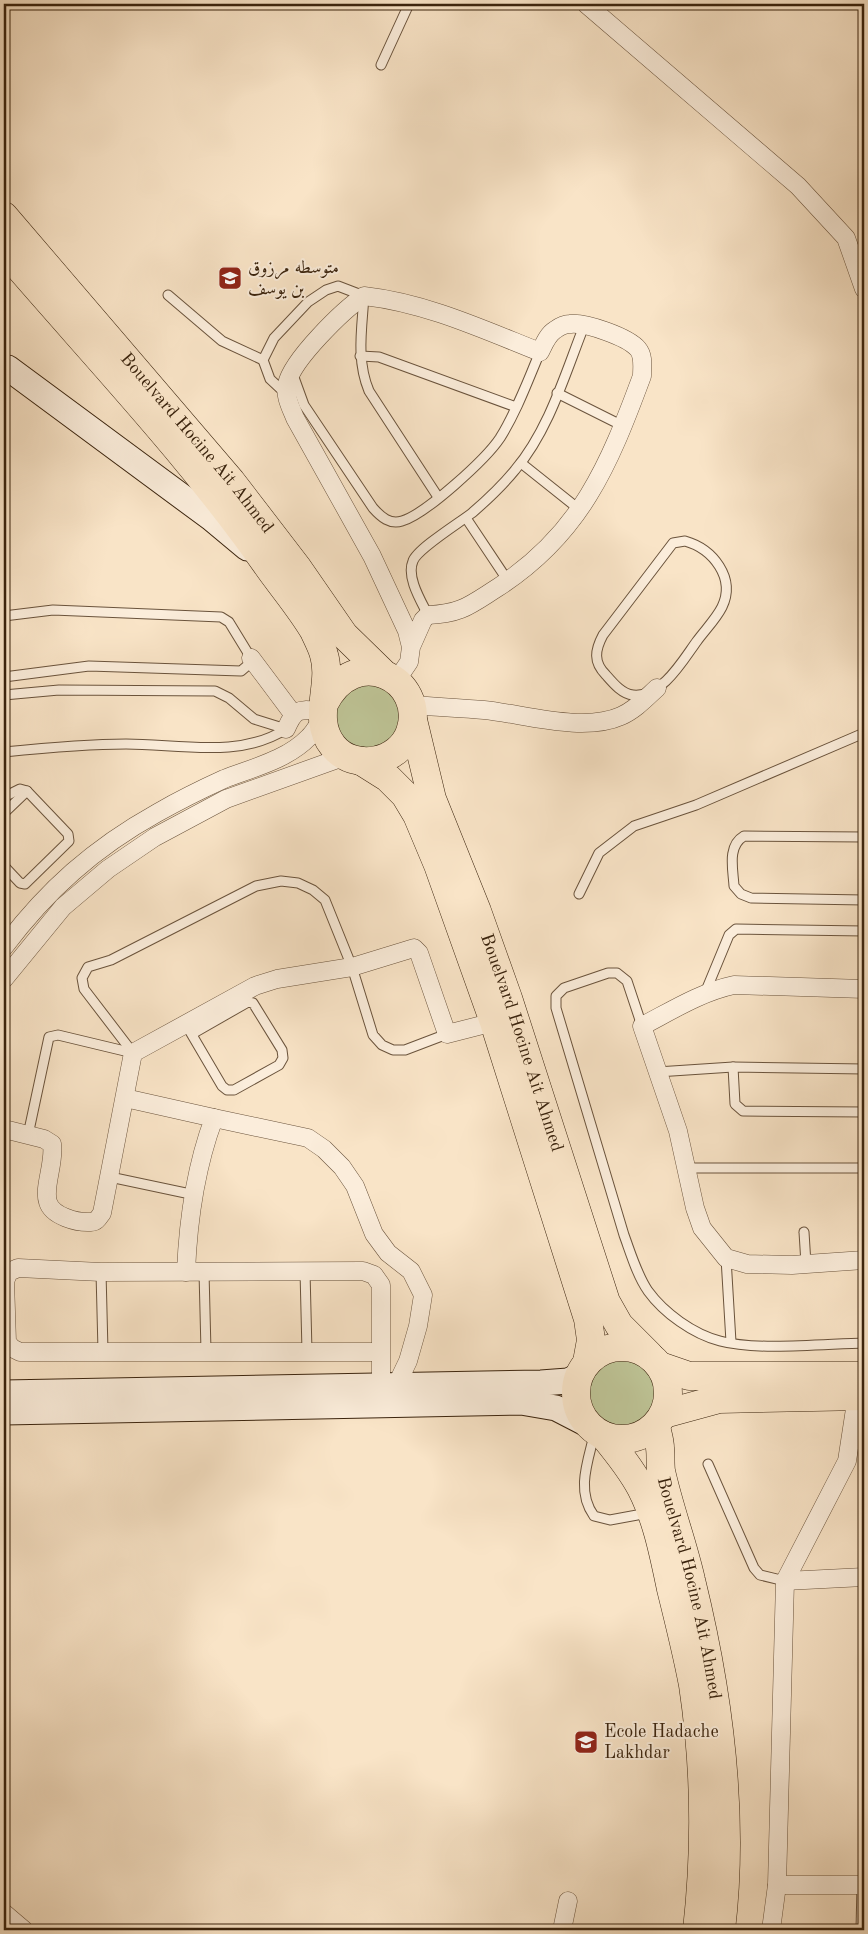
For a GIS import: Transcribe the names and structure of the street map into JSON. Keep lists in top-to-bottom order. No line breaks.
{"streets":{"main road":["Bouelvard Hocine Ait Ahmed"]},"places":{"school or university":["متوسطه مرزوق بن يوسف","Ecole Hadache Lakhdar"]}}
